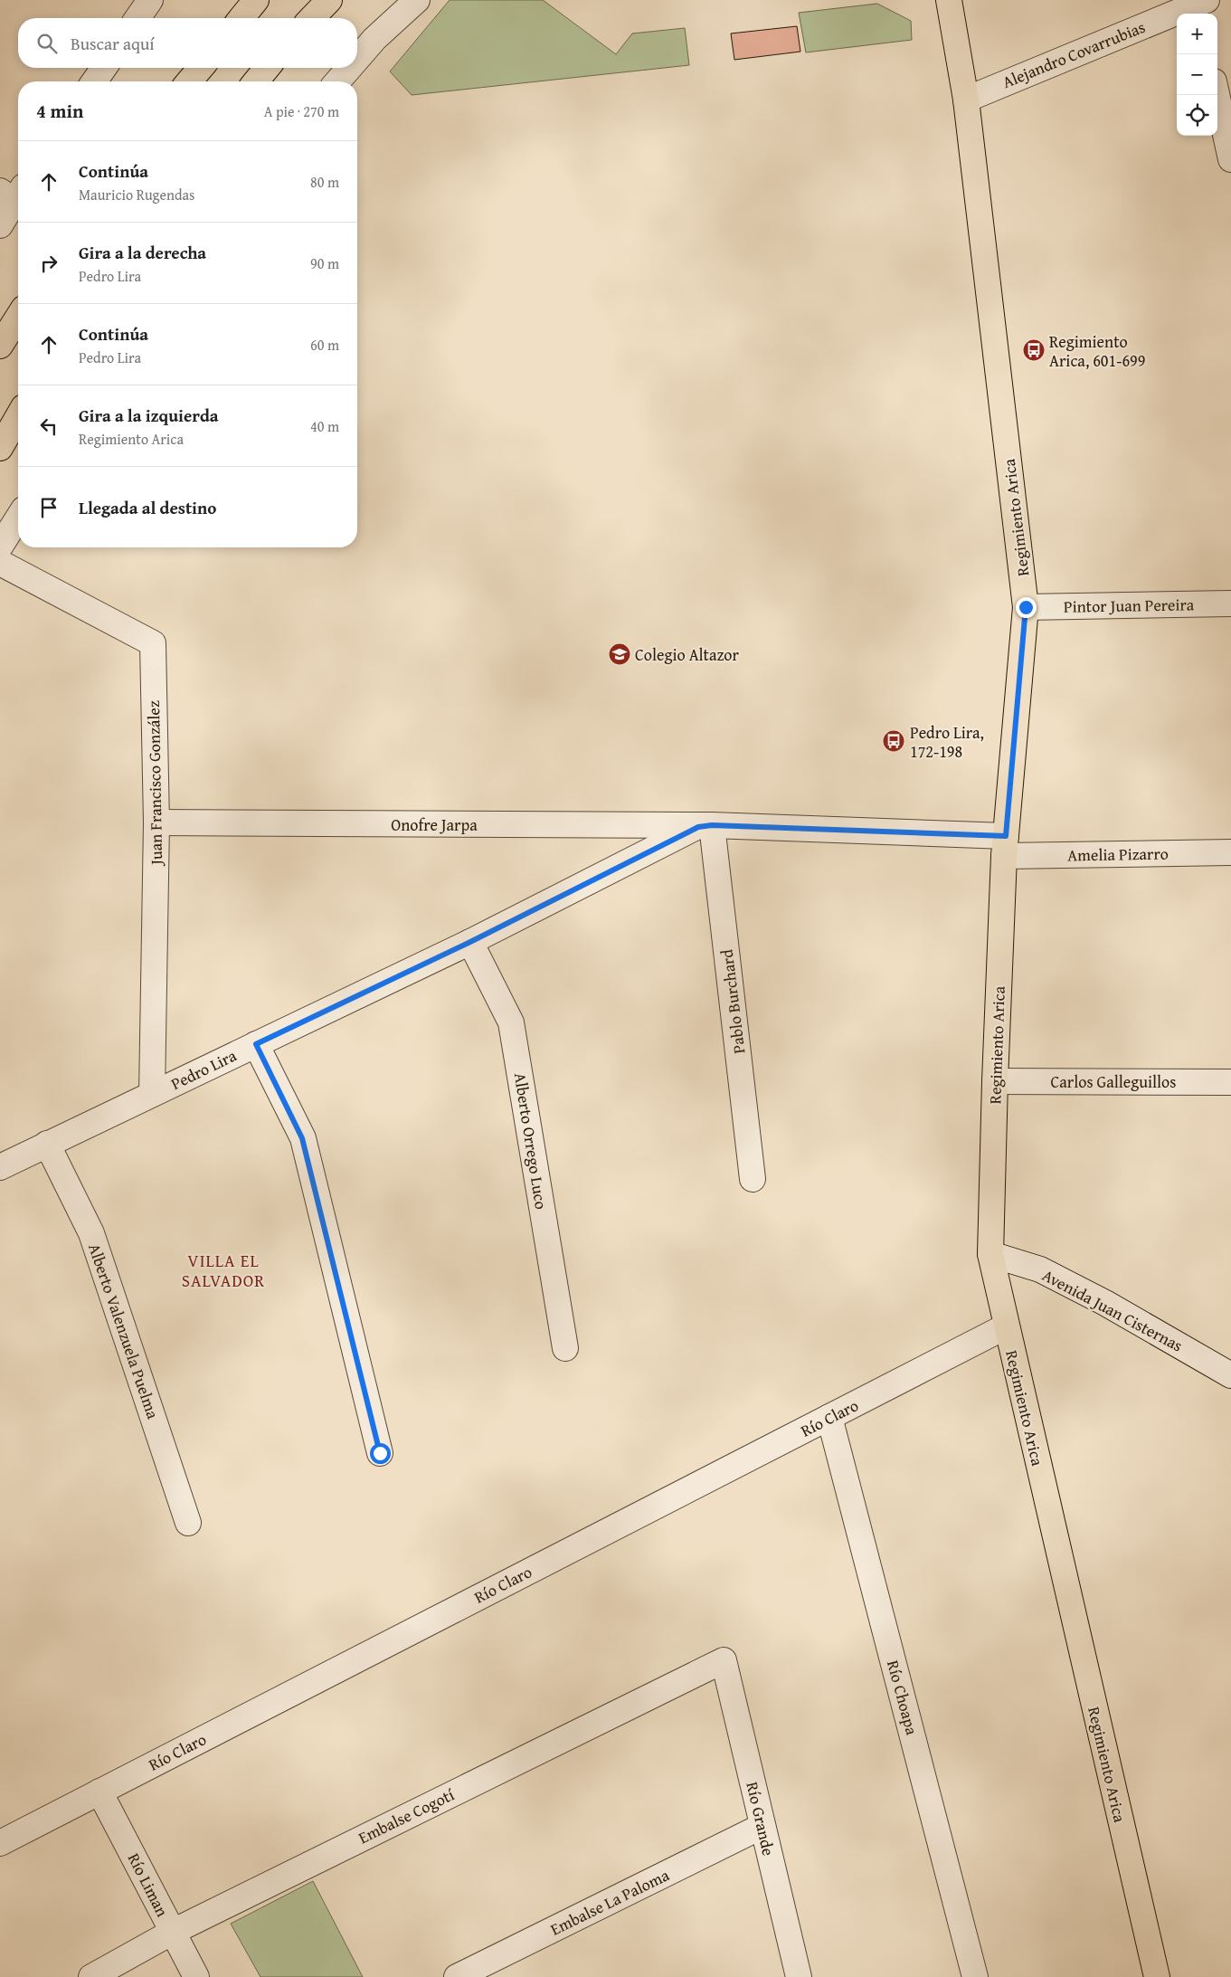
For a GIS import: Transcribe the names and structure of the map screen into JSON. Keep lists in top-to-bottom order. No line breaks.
{"streets":{"main road":["Regimiento Arica"],"street":["Alejandro Covarrubias","Pintor Juan Pereira","Juan Francisco González","Onofre Jarpa","Amelia Pizarro","Pablo Burchard","Pedro Lira","Carlos Galleguillos","Alberto Orrego Luco","Avenida Juan Cisternas","Alberto Valenzuela Puelma","Río Claro","Río Choapa","Embalse Cogotí","Río Grande","Río Liman","Embalse La Paloma"]},"crossings":[["Alejandro Covarrubias","Regimiento Arica"],["Regimiento Arica","Pintor Juan Pereira"],["Regimiento Arica","Amelia Pizarro"],["Regimiento Arica","Pedro Lira"],["Regimiento Arica","Carlos Galleguillos"],["Regimiento Arica","Avenida Juan Cisternas"],["Regimiento Arica","Río Claro"],["Juan Francisco González","Onofre Jarpa"],["Juan Francisco González","Pedro Lira"],["Onofre Jarpa","Pablo Burchard"],["Onofre Jarpa","Pedro Lira"],["Amelia Pizarro","Pedro Lira"],["Pablo Burchard","Pedro Lira"],["Pedro Lira","Alberto Orrego Luco"],["Pedro Lira","Alberto Valenzuela Puelma"],["Río Claro","Río Choapa"],["Río Claro","Río Liman"],["Embalse Cogotí","Río Grande"],["Embalse Cogotí","Río Liman"],["Río Grande","Embalse La Paloma"]],"districts":["VILLA EL SALVADOR"],"places":{"bus stop":["Regimiento Arica, 601-699","Pedro Lira, 172-198"],"school or university":["Colegio Altazor"]},"page":{"map_buttons":["+","−"],"search":"Buscar aquí","heading":["4 min","A pie · 270 m"],"list":[["Continúa","Mauricio Rugendas","80 m"],["Gira a la derecha","Pedro Lira","90 m"],["Continúa","Pedro Lira","60 m"],["Gira a la izquierda","Regimiento Arica","40 m"],"Llegada al destino"]}}
